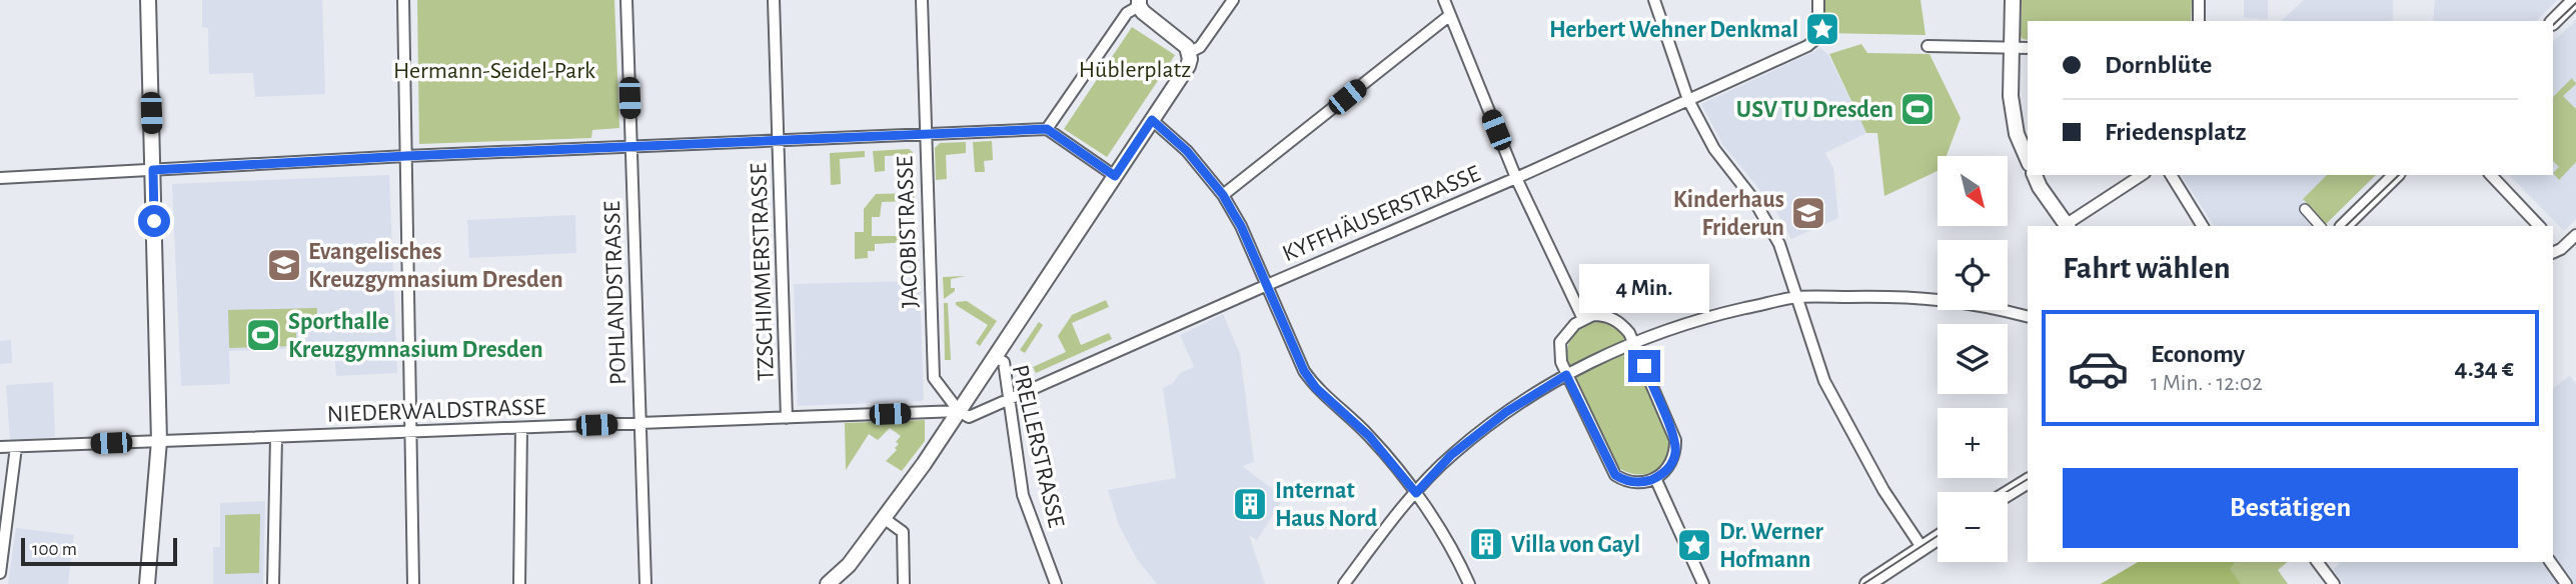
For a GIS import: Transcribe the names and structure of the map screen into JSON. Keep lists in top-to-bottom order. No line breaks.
{"streets":{"street":["KYFFHÄUSERSTRASSE","JACOBISTRASSE","TZSCHIMMERSTRASSE","POHLANDSTRASSE","NIEDERWALDSTRASSE","PRELLERSTRASSE"]},"crossings":[["KYFFHÄUSERSTRASSE","JACOBISTRASSE"],["KYFFHÄUSERSTRASSE","NIEDERWALDSTRASSE"],["KYFFHÄUSERSTRASSE","PRELLERSTRASSE"],["JACOBISTRASSE","NIEDERWALDSTRASSE"],["TZSCHIMMERSTRASSE","NIEDERWALDSTRASSE"],["POHLANDSTRASSE","NIEDERWALDSTRASSE"]],"parks":["Hüblerplatz","Hermann-Seidel-Park"],"places":{"place":["Herbert Wehner Denkmal","Dr. Werner Hofmann"],"sports":["USV TU Dresden","Sporthalle Kreuzgymnasium Dresden"],"school or university":["Kinderhaus Friderun","Evangelisches Kreuzgymnasium Dresden"],"building":["Internat Haus Nord","Villa von Gayl"]},"scale_bar":"100 m","north":"bottom right","page":{"banner":["Dornblüte","Friedensplatz"],"map_buttons":["+","−"],"heading":"Fahrt wählen","bubble":"4 Min.","list":[{"name":"Economy","note":"1 Min. · 12:02","value":"4.34 €"}],"buttons":"Bestätigen","scale":"100 m"}}
